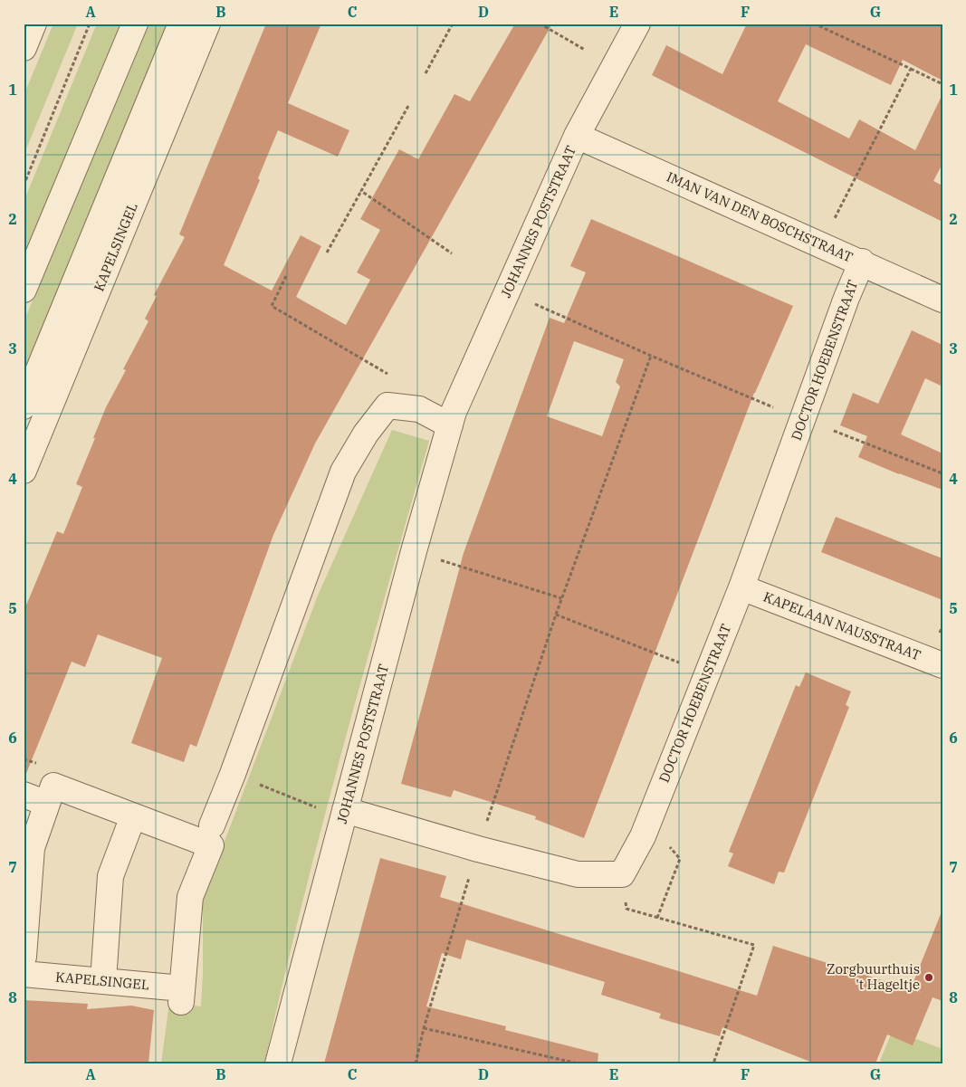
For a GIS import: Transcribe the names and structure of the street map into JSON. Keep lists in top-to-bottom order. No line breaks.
{"streets":{"street":["IMAN VAN DEN BOSCHSTRAAT","JOHANNES POSTSTRAAT","KAPELSINGEL","DOCTOR HOEBENSTRAAT","KAPELAAN NAUSSTRAAT"]},"crossings":[["IMAN VAN DEN BOSCHSTRAAT","JOHANNES POSTSTRAAT"],["IMAN VAN DEN BOSCHSTRAAT","DOCTOR HOEBENSTRAAT"],["DOCTOR HOEBENSTRAAT","KAPELAAN NAUSSTRAAT"]],"places":["Zorgbuurthuis 't Hageltje"],"grid":{"columns":["A","B","C","D","E","F","G"],"rows":["1","2","3","4","5","6","7","8"]}}
